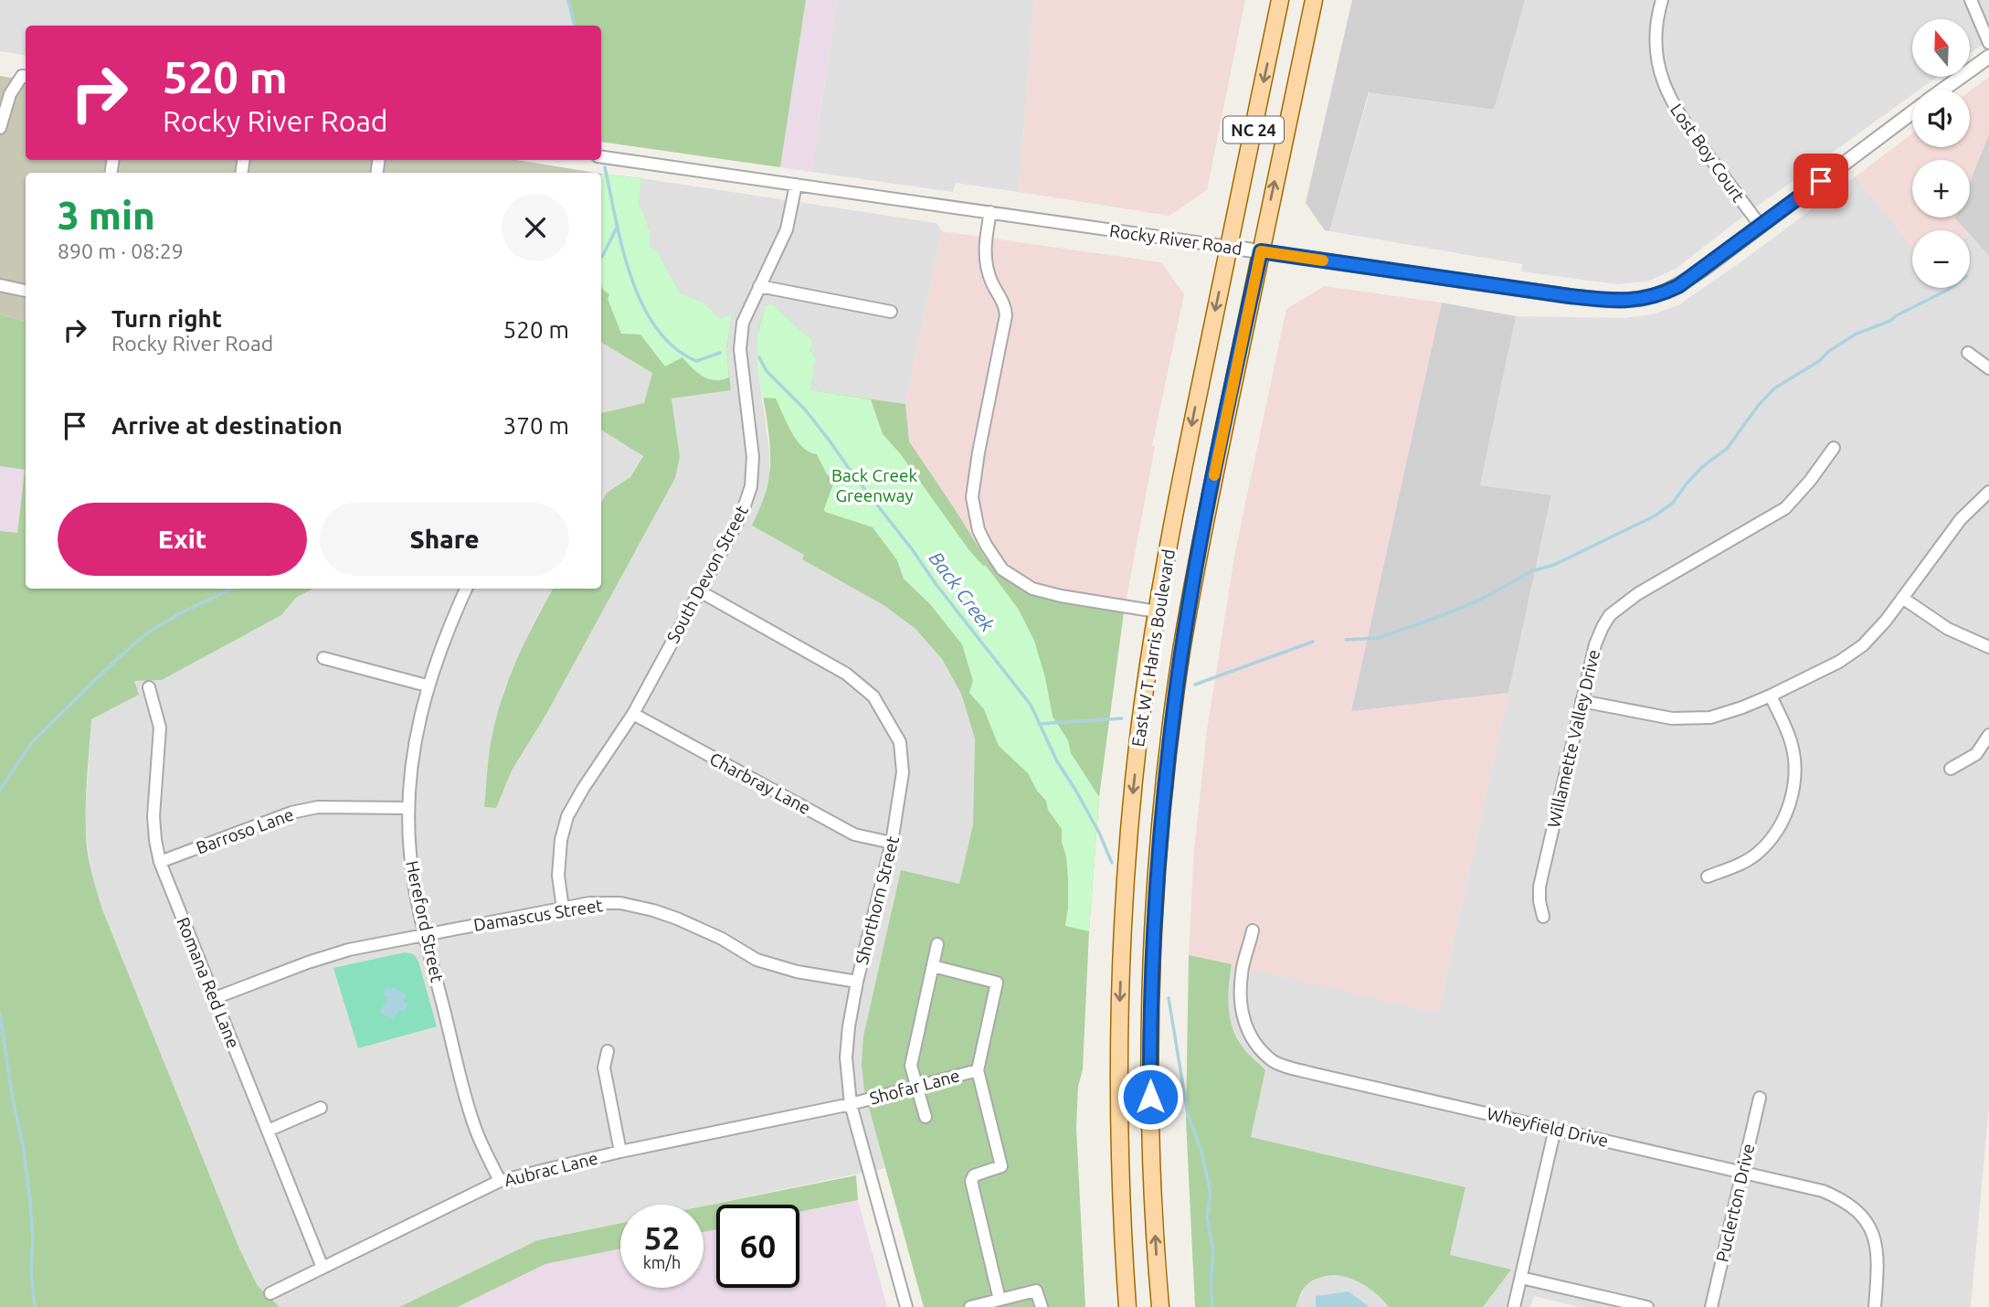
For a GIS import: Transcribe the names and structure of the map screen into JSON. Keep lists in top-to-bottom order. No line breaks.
{"streets":{"main road":["NC 24","East W T Harris Boulevard"],"street":["Lost Boy Court","Rocky River Road","South Devon Street","Willamette Valley Drive","Charbray Lane","Barroso Lane","Shorthorn Street","Damascus Street","Hereford Street","Romana Red Lane","Shofar Lane","Wheyfield Drive","Aubrac Lane","Puclerton Drive"]},"crossings":[["Lost Boy Court","Rocky River Road"],["Rocky River Road","South Devon Street"],["Rocky River Road","East W T Harris Boulevard"],["South Devon Street","Charbray Lane"],["South Devon Street","Shorthorn Street"],["South Devon Street","Damascus Street"],["Charbray Lane","Shorthorn Street"],["Barroso Lane","Hereford Street"],["Barroso Lane","Romana Red Lane"],["Shorthorn Street","Damascus Street"],["Shorthorn Street","Shofar Lane"],["Shorthorn Street","Aubrac Lane"],["Damascus Street","Hereford Street"],["Damascus Street","Romana Red Lane"],["Hereford Street","Aubrac Lane"],["Romana Red Lane","Aubrac Lane"],["Shofar Lane","Aubrac Lane"],["Wheyfield Drive","Puclerton Drive"]],"water":["Back Creek"],"parks":["Back Creek Greenway"],"north":"top","page":{"map_buttons":["+","−"],"turn":["520 m","Rocky River Road"],"heading":["3 min","890 m · 08:29"],"list":[{"name":"Turn right","note":"Rocky River Road","value":"520 m"},{"name":"Arrive at destination","value":"370 m"}],"buttons":["Exit","Share"],"speed":"52 km/h","limit":"60"}}
